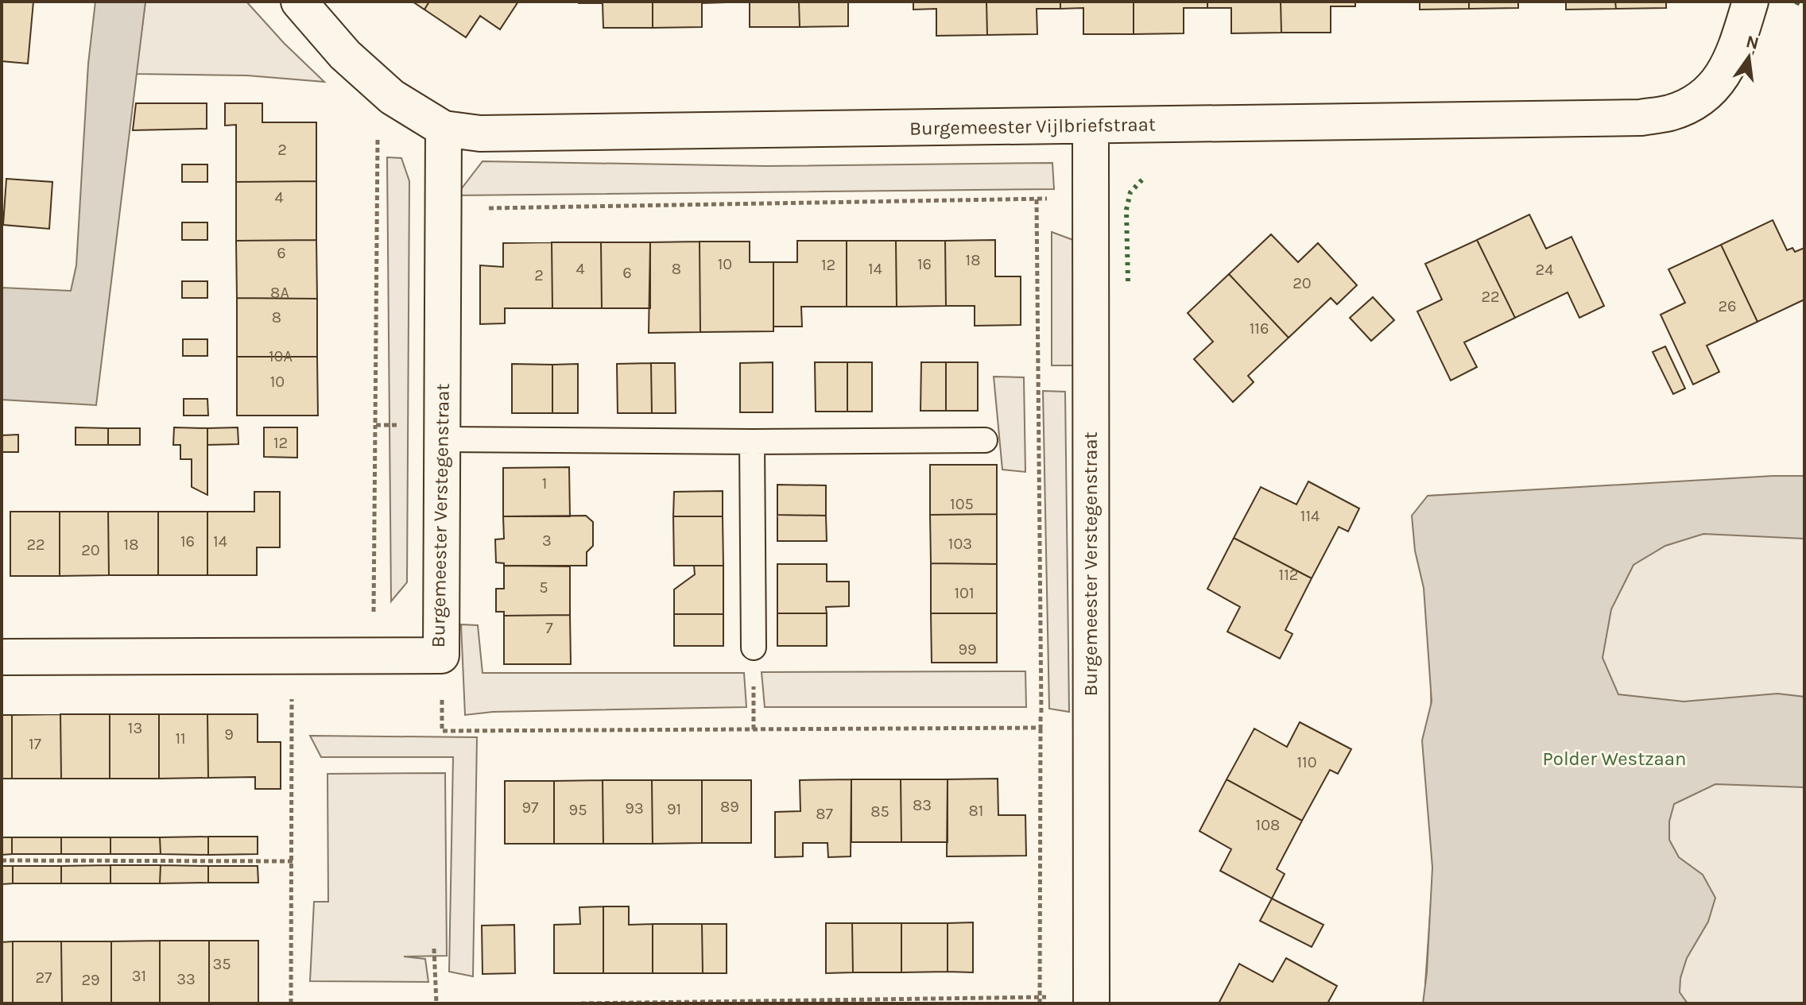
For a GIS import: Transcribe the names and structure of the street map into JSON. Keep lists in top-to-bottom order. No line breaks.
{"streets":{"street":["Burgemeester Vijlbriefstraat","Burgemeester Verstegenstraat"]},"crossings":[["Burgemeester Vijlbriefstraat","Burgemeester Verstegenstraat"]],"parks":["Polder Westzaan"],"house_numbers":["2","4","6","18","10","16","12","4","8","14","24","6","2","20","8A","22","26","8","116","10A","10","12","1","105","114","3","16","14","103","22","18","20","112","5","101","7","99","13","9","11","17","110","83","89","97","93","91","95","81","85","87","108","35","31","27","33","29"],"north":"top"}
